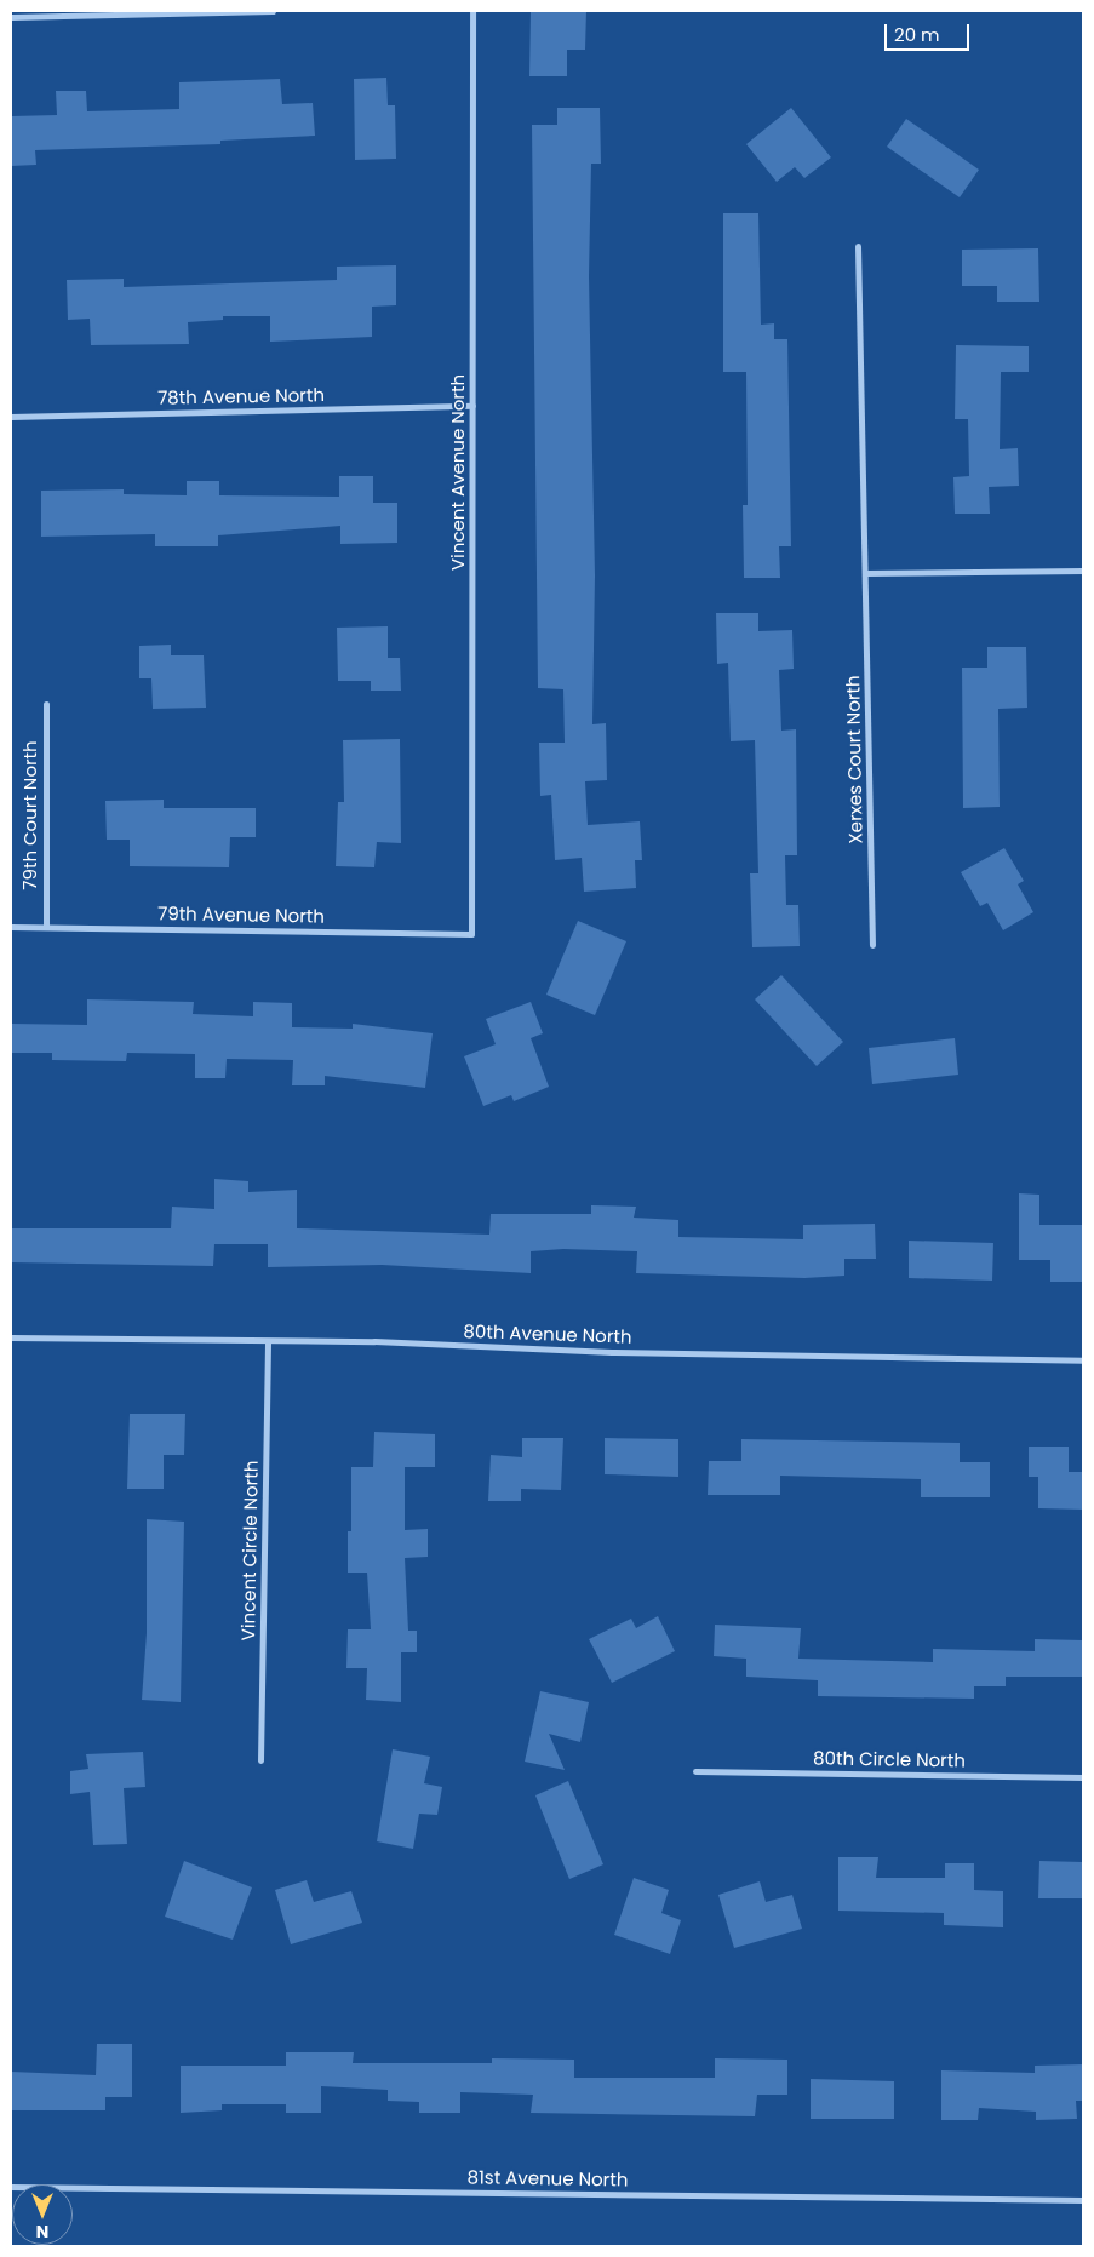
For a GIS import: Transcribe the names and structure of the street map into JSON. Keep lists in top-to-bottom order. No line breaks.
{"streets":{"street":["78th Avenue North","Vincent Avenue North","Xerxes Court North","79th Court North","79th Avenue North","80th Avenue North","Vincent Circle North","80th Circle North","81st Avenue North"]},"crossings":[["78th Avenue North","Vincent Avenue North"],["Vincent Avenue North","79th Avenue North"],["79th Court North","79th Avenue North"],["80th Avenue North","Vincent Circle North"]],"scale_bar":"20 m","north":"bottom"}
